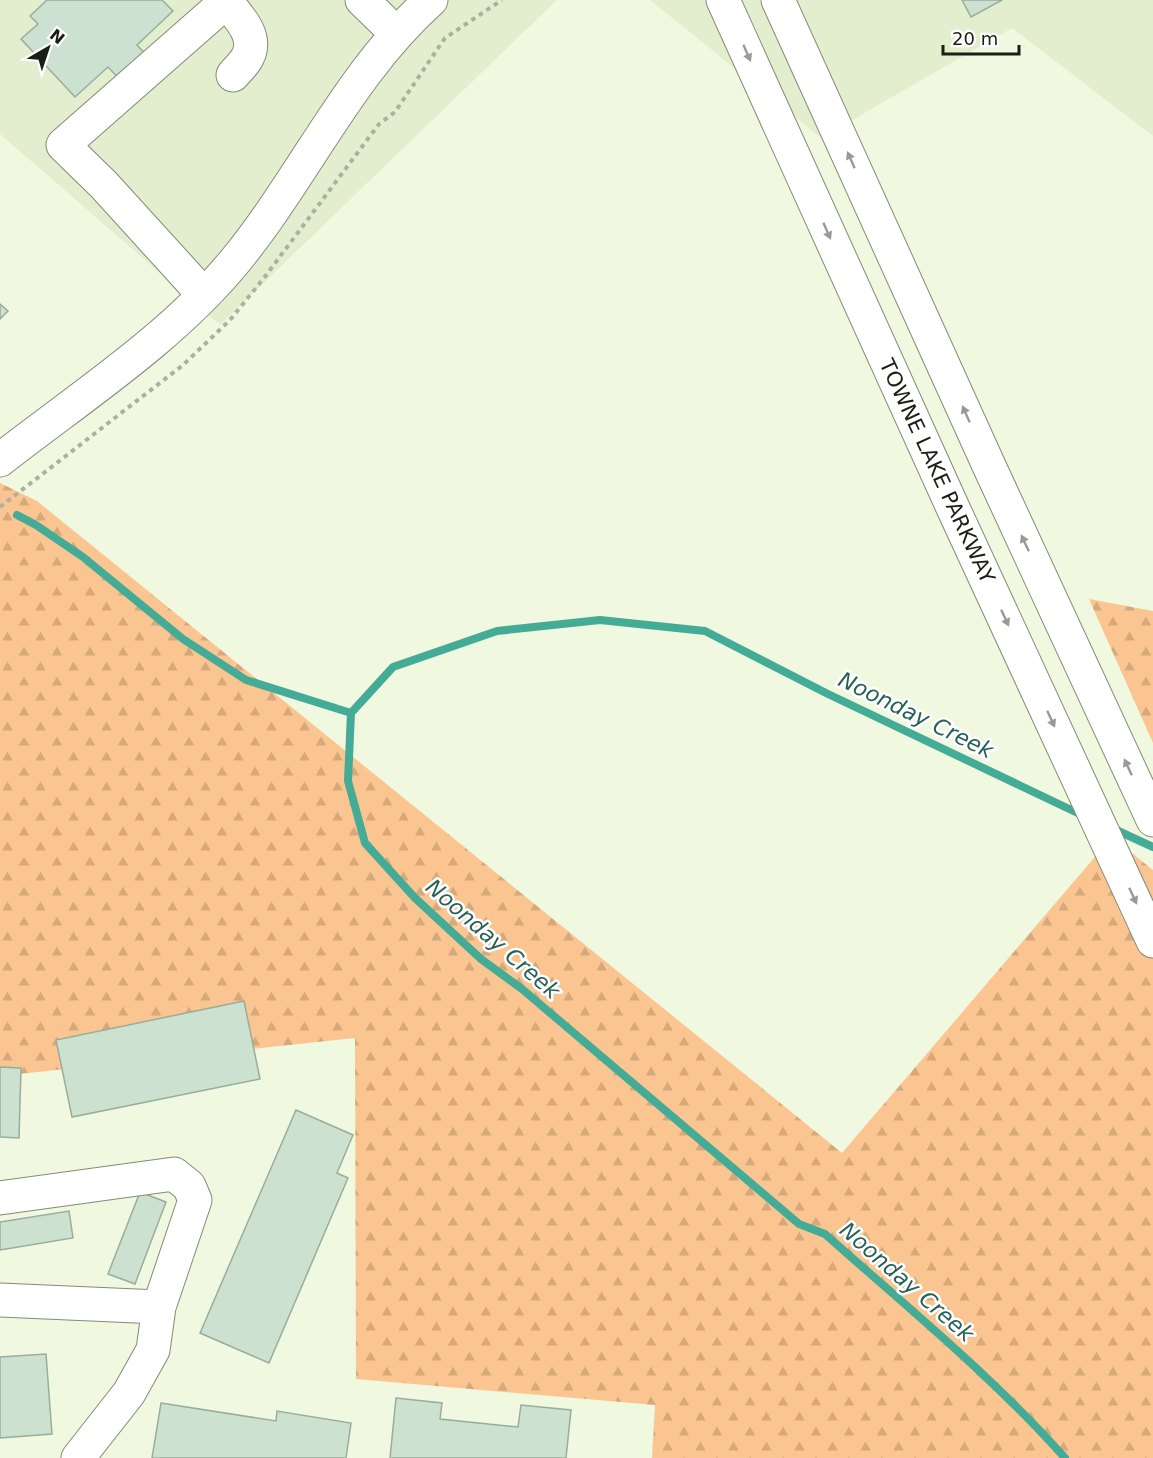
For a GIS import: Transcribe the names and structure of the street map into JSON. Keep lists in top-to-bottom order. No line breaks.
{"streets":{"main road":["TOWNE LAKE PARKWAY"]},"water":["Noonday Creek"],"scale_bar":"20 m","north":"top right"}
